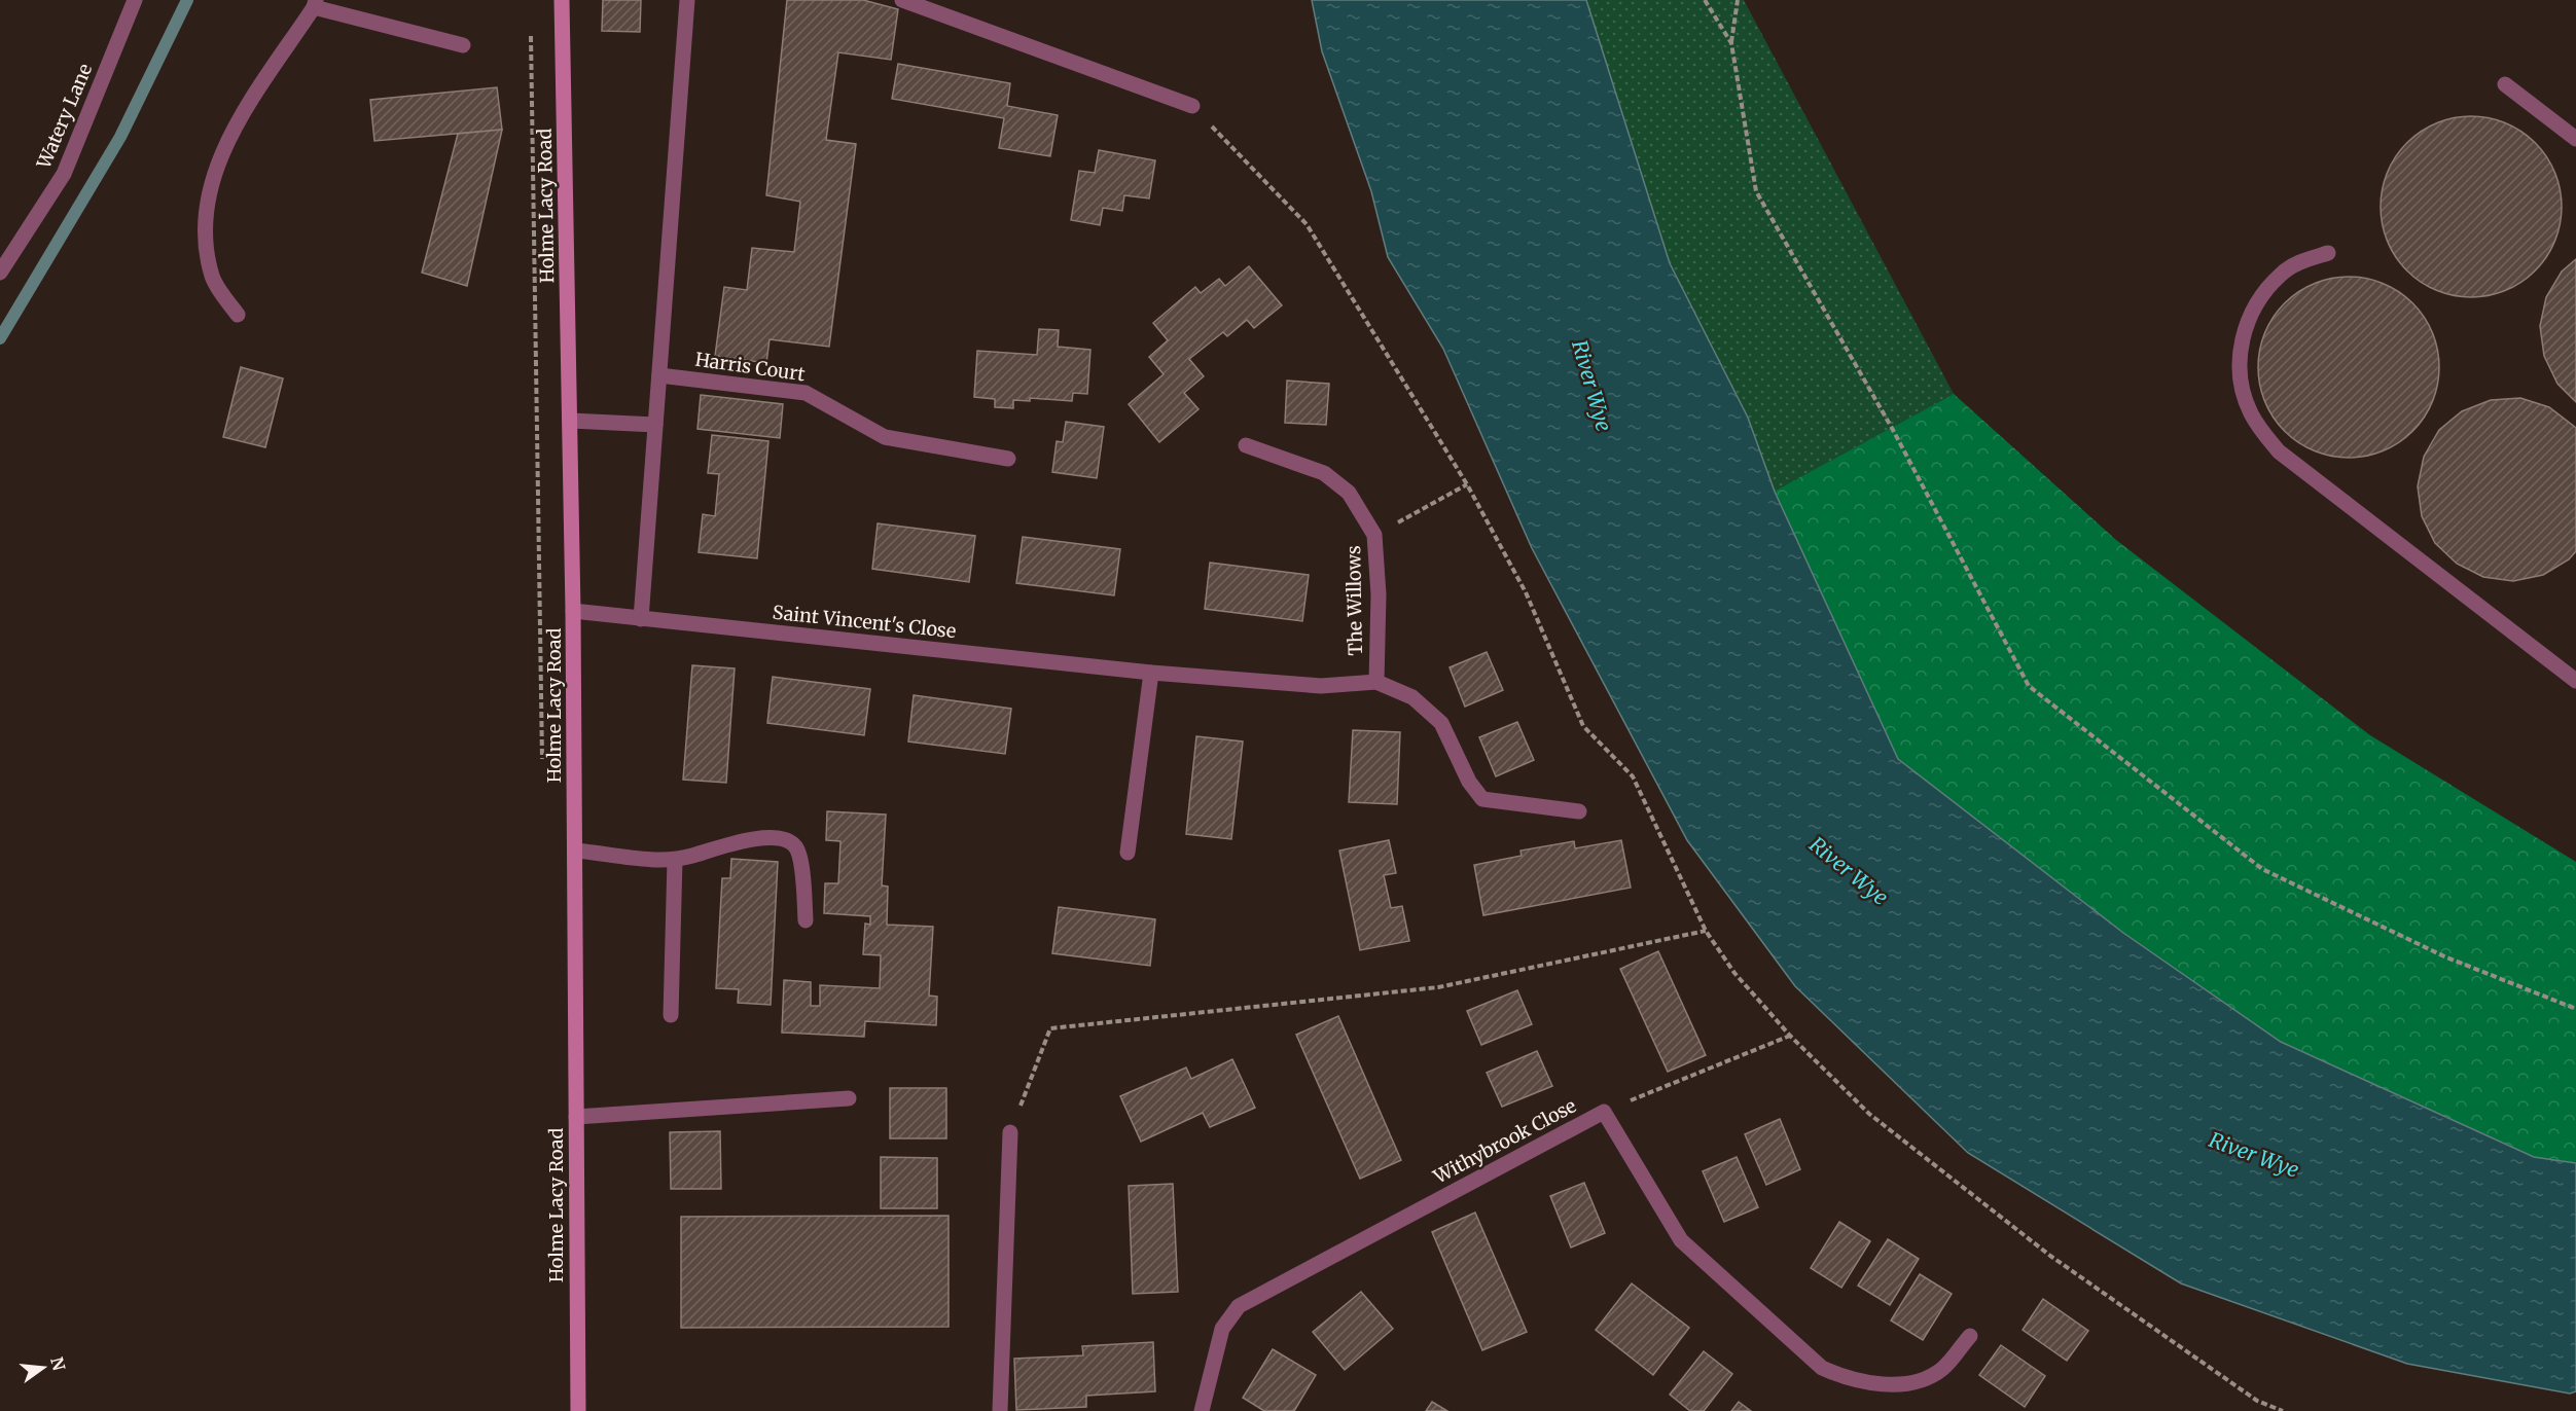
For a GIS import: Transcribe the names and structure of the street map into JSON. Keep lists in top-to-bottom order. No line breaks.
{"streets":{"street":["Watery Lane","Holme Lacy Road","Harris Court","The Willows","Saint Vincent's Close","Withybrook Close"]},"crossings":[["Holme Lacy Road","Saint Vincent's Close"],["The Willows","Saint Vincent's Close"]],"water":["River Wye"],"north":"right"}
